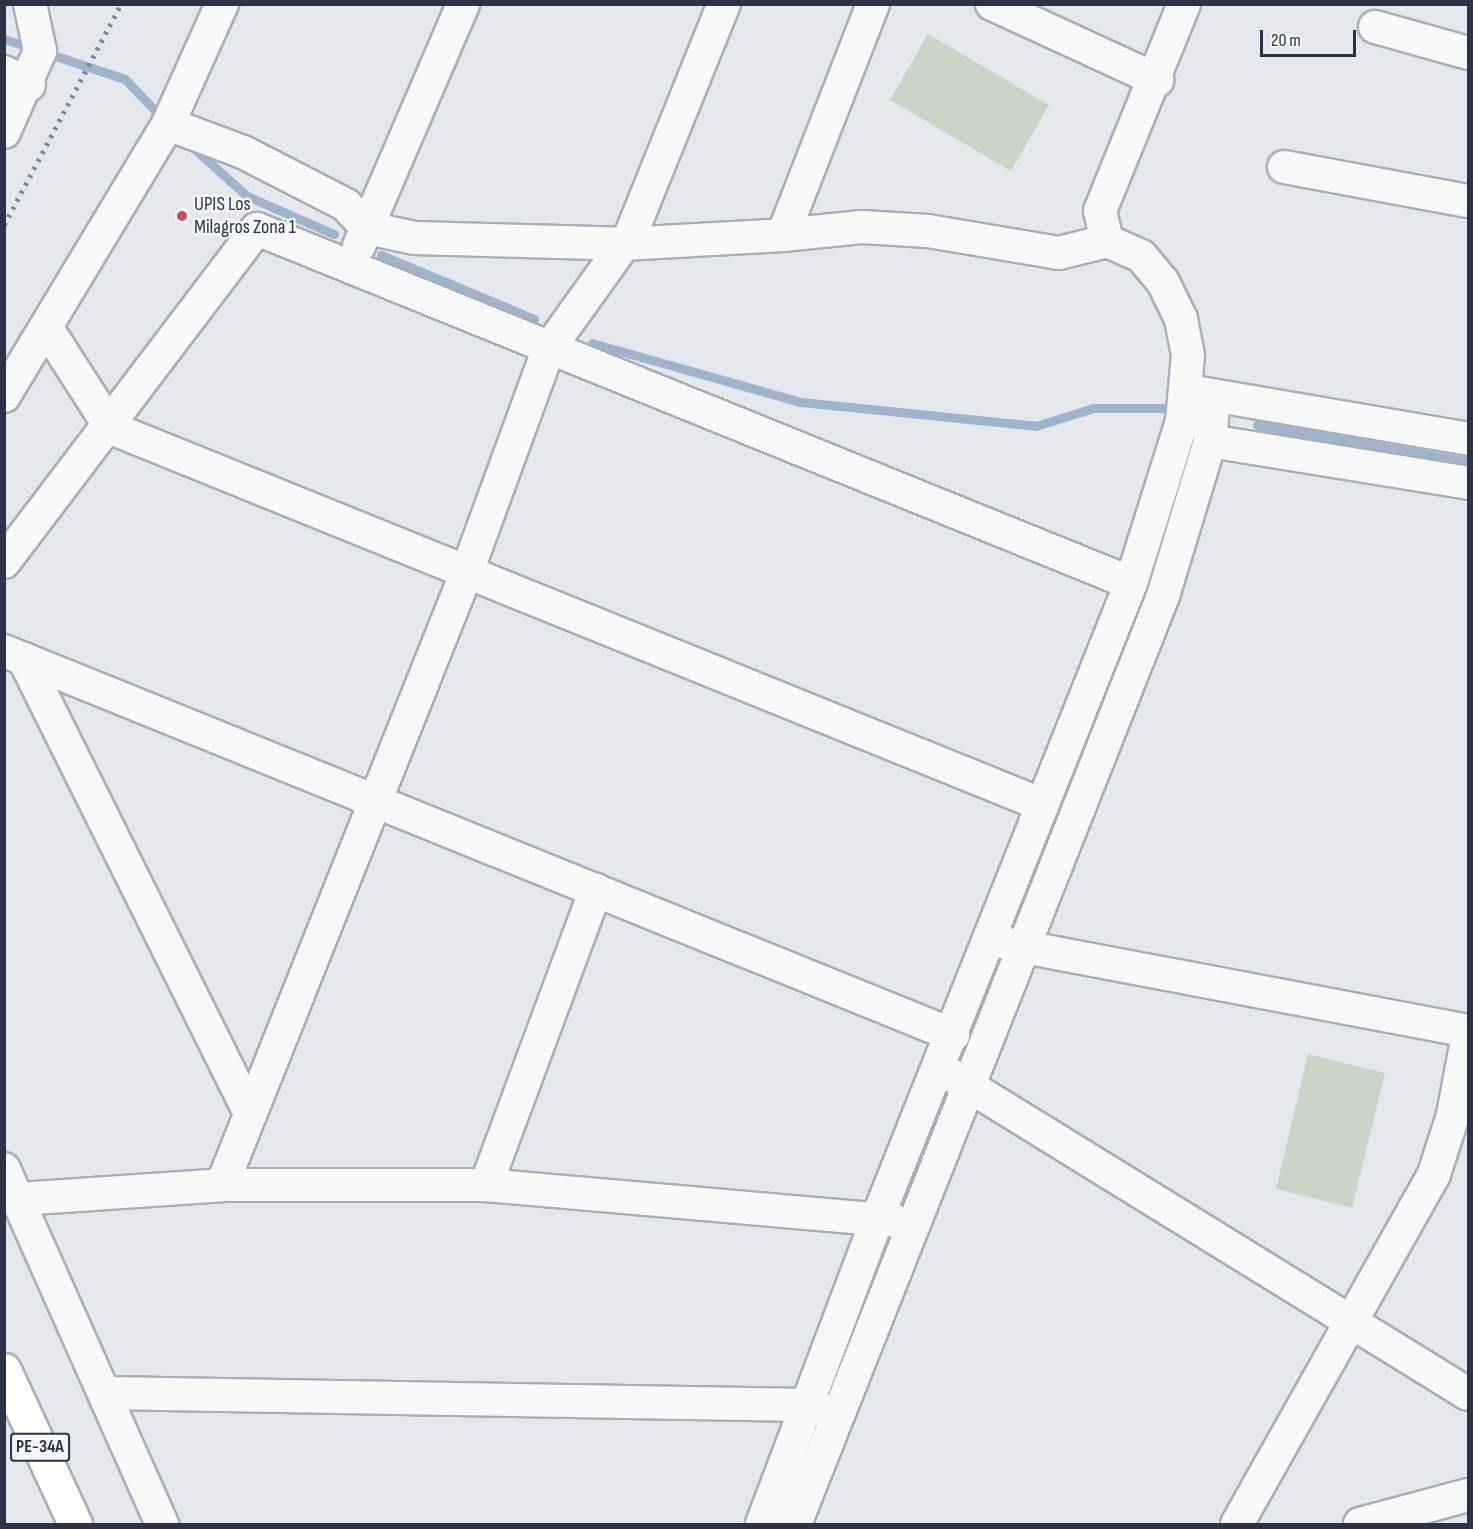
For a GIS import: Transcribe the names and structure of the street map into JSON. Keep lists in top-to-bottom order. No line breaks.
{"streets":{"highway":["PE-34A"]},"places":["UPIS Los Milagros Zona 1"],"scale_bar":"20 m"}
